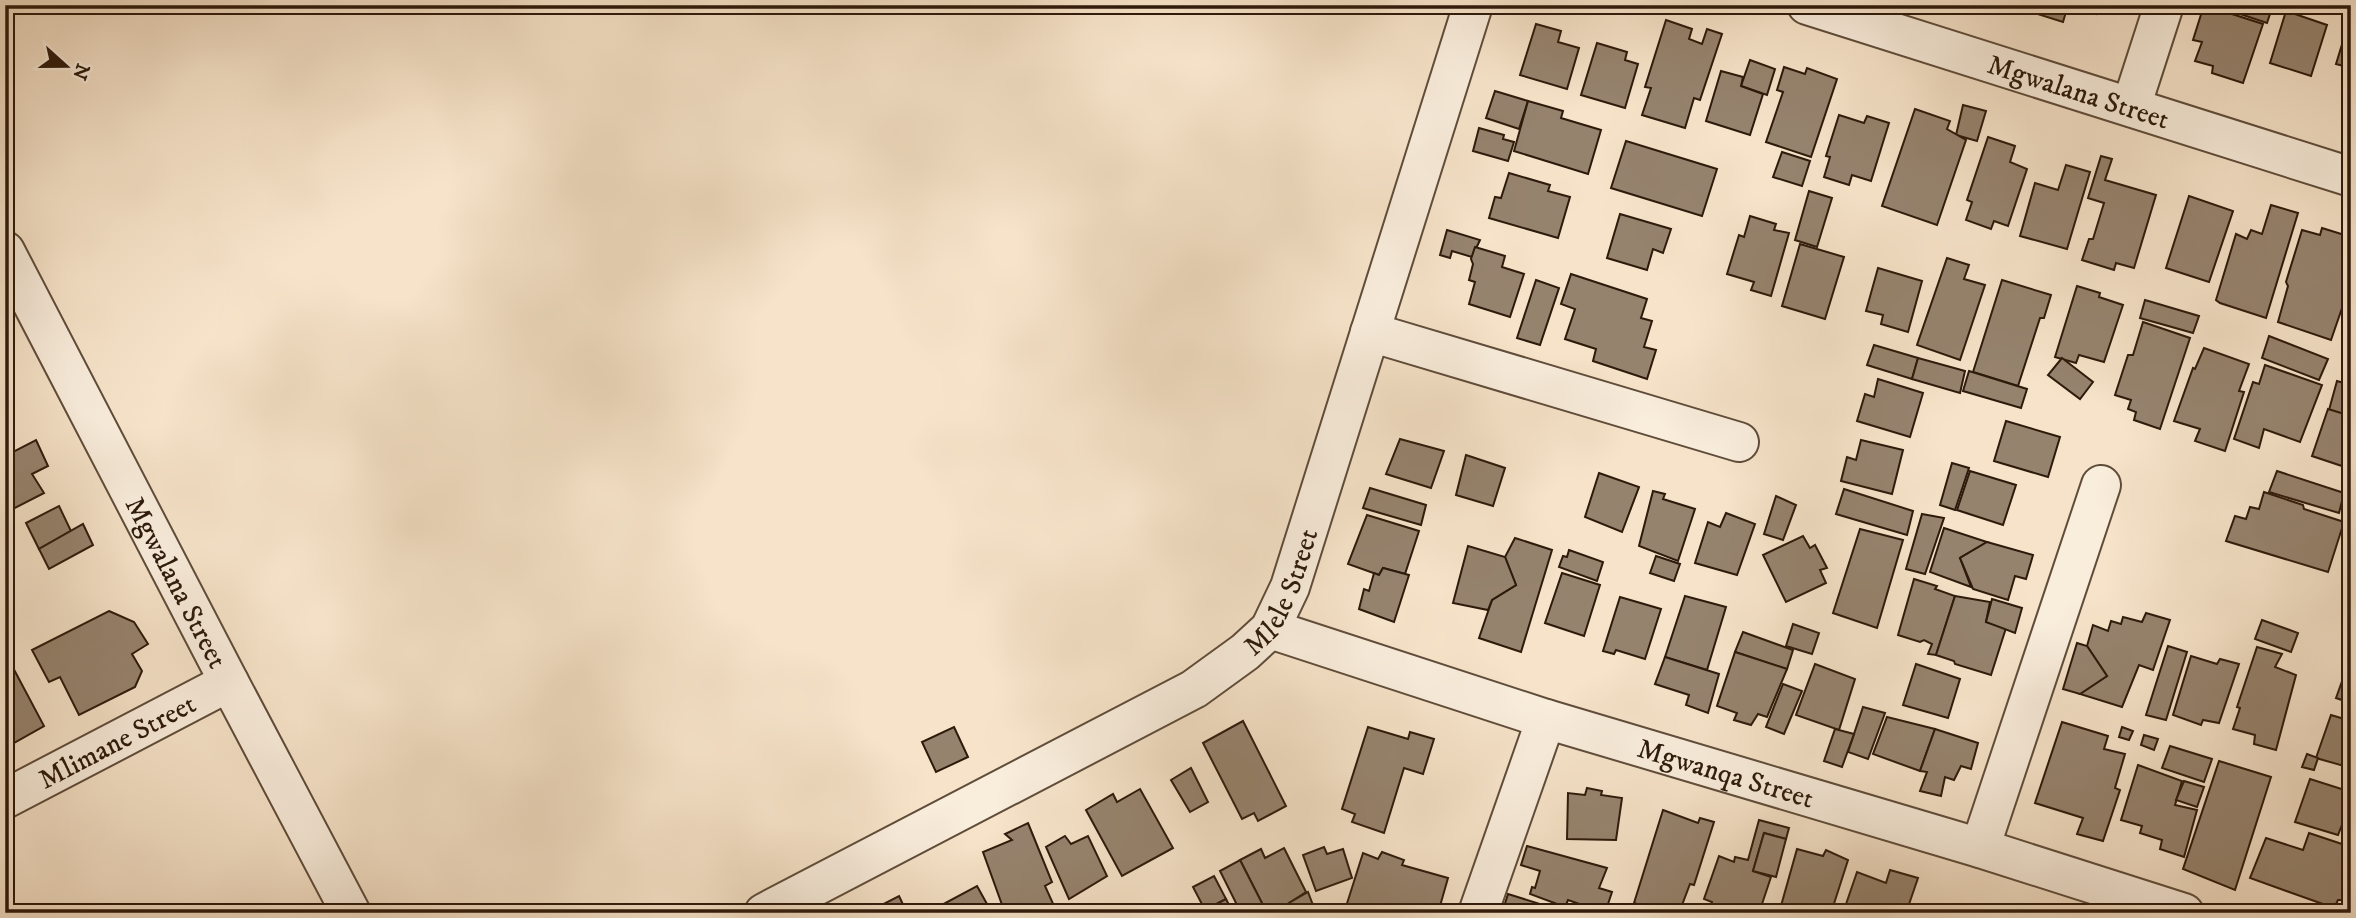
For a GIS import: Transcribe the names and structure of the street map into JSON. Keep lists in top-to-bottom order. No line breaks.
{"streets":{"street":["Mgwalana Street","Mlele Street","Mlimane Street","Mgwanqa Street"]},"crossings":[["Mgwalana Street","Mlimane Street"],["Mlele Street","Mgwanqa Street"]],"north":"right"}
